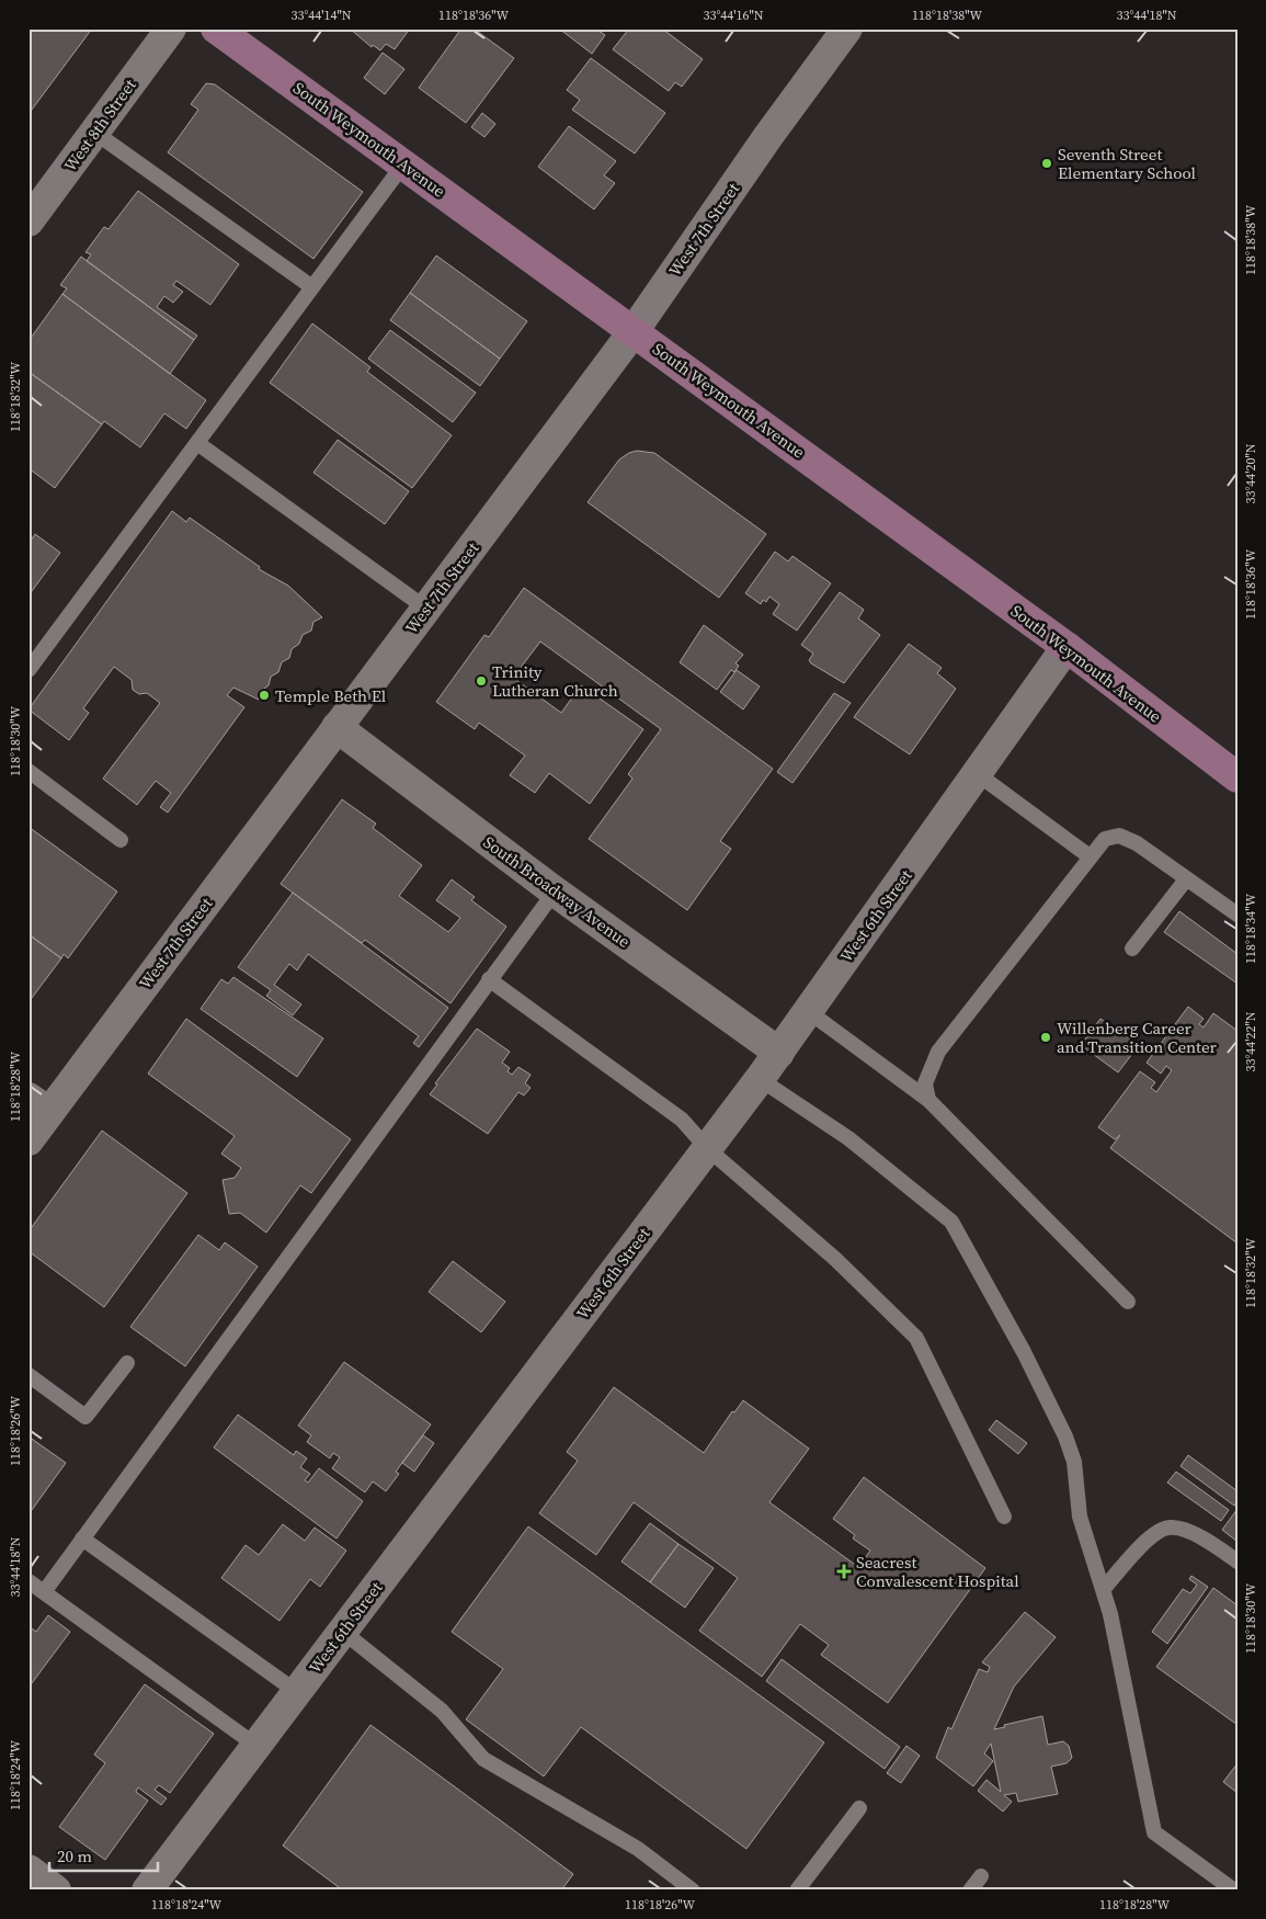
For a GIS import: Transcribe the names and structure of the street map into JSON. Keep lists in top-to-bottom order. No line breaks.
{"streets":{"main road":["South Weymouth Avenue"],"street":["West 8th Street","West 7th Street","South Broadway Avenue","West 6th Street"]},"crossings":[["South Weymouth Avenue","West 7th Street"],["South Weymouth Avenue","West 6th Street"],["West 7th Street","South Broadway Avenue"],["South Broadway Avenue","West 6th Street"]],"places":{"other":["Seventh Street Elementary School","Trinity Lutheran Church","Temple Beth El","Willenberg Career and Transition Center"],"health":["Seacrest Convalescent Hospital"]},"scale_bar":"20 m","coordinates":["33°44'14\"N","118°18'36\"W","33°44'16\"N","118°18'38\"W","33°44'18\"N","118°18'32\"W","33°44'20\"N","118°18'30\"W","118°18'34\"W","33°44'22\"N","118°18'28\"W","118°18'26\"W","118°18'24\"W"]}
